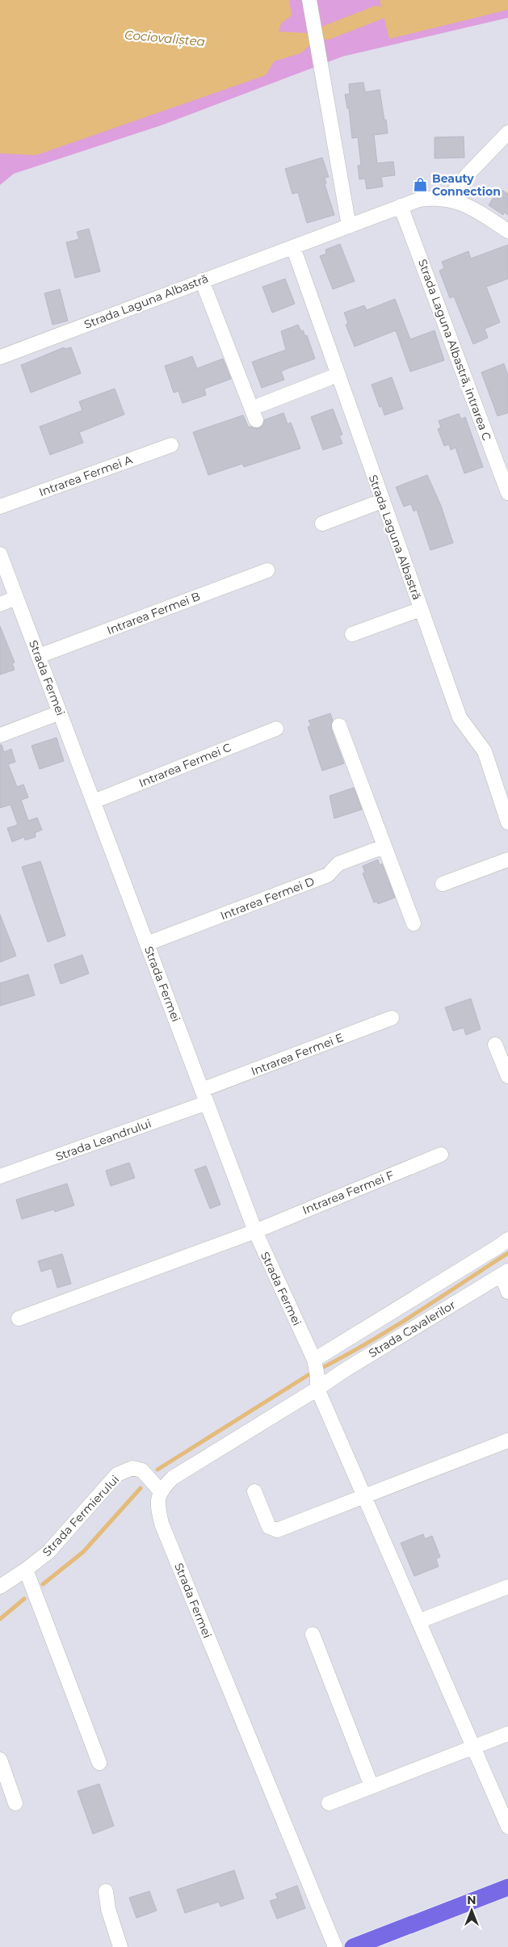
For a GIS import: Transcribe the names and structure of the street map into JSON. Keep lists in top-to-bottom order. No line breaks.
{"streets":{"street":["Strada Laguna Albastră","Strada Laguna Albastră, intrarea C","Intrarea Fermei A","Intrarea Fermei B","Strada Fermei","Intrarea Fermei C","Intrarea Fermei D","Intrarea Fermei E","Strada Leandrului","Intrarea Fermei F","Strada Cavalerilor","Strada Fermierului"]},"crossings":[["Strada Laguna Albastră","Strada Laguna Albastră, intrarea C"],["Intrarea Fermei B","Strada Fermei"],["Strada Fermei","Intrarea Fermei C"],["Strada Fermei","Intrarea Fermei D"],["Strada Fermei","Intrarea Fermei E"],["Strada Fermei","Strada Leandrului"],["Strada Fermei","Intrarea Fermei F"],["Strada Fermei","Strada Cavalerilor"],["Strada Fermei","Strada Fermierului"],["Intrarea Fermei E","Strada Leandrului"]],"water":["Cociovaliștea"],"places":{"shop":["Beauty Connection"]},"north":"top"}
